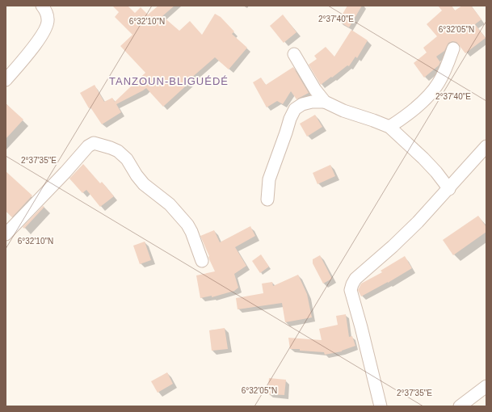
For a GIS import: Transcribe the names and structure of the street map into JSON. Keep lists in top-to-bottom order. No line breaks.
{"districts":["TANZOUN-BLIGUÉDÉ"],"coordinates":["2°37'40\"E","6°32'10\"N","6°32'05\"N","2°37'35\"E"]}
